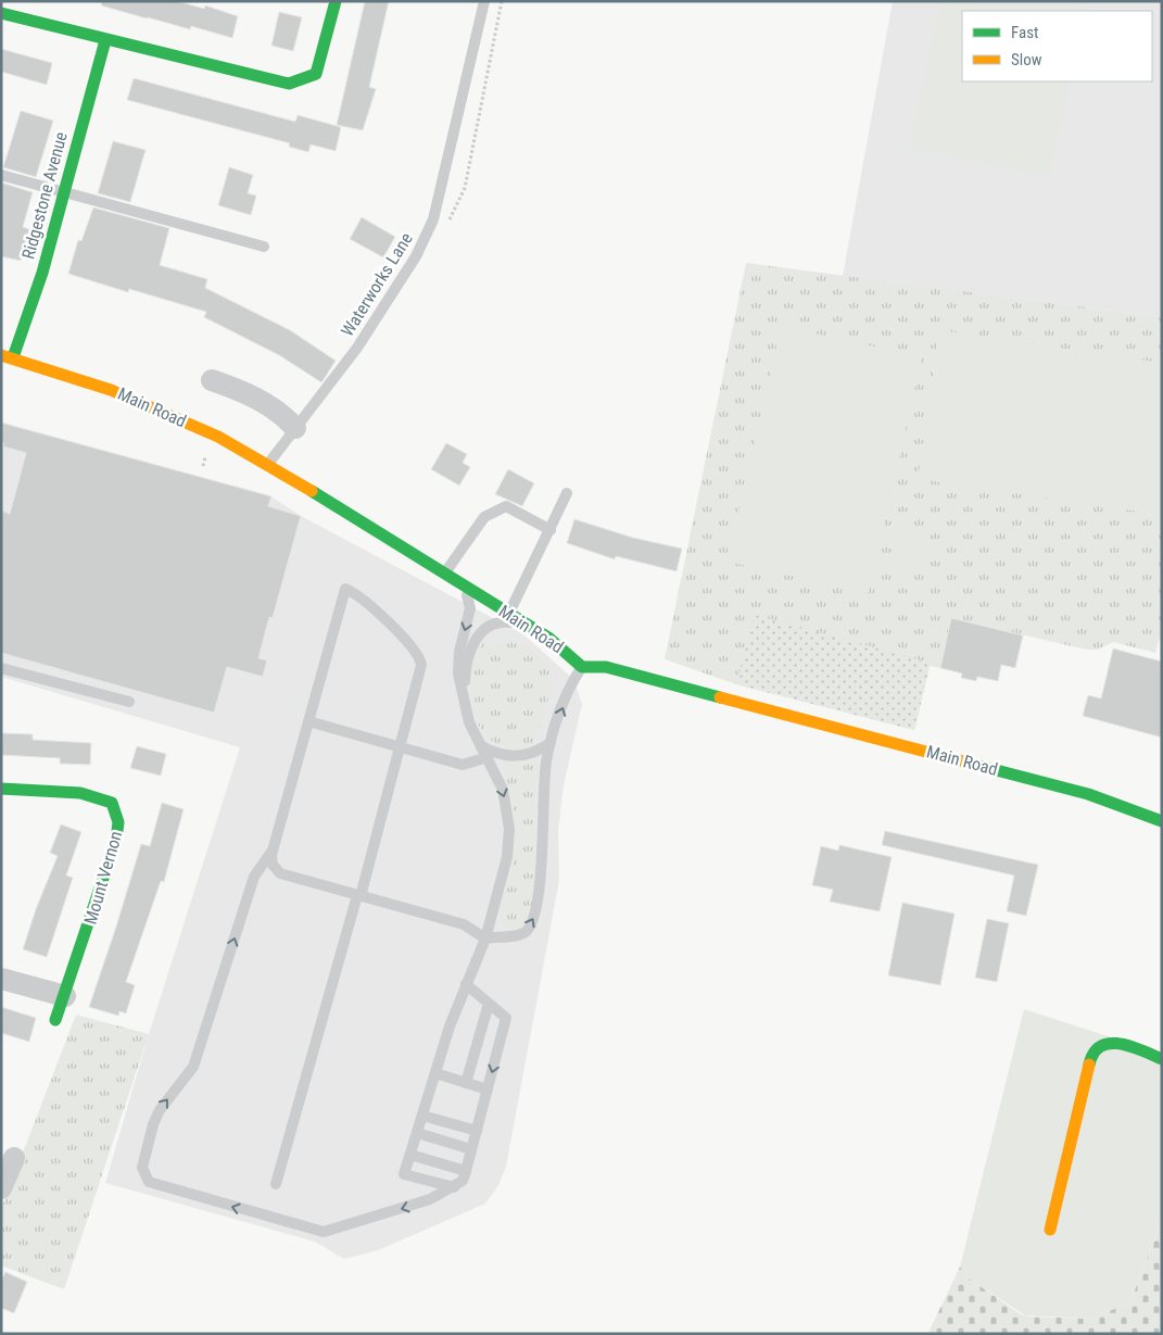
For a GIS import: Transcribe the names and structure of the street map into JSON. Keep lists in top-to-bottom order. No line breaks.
{"streets":{"street":["Ridgestone Avenue","Main Road","Mount Vernon"],"lane":["Waterworks Lane"]},"crossings":[["Ridgestone Avenue","Main Road"],["Waterworks Lane","Main Road"]],"legend":["Fast","Slow"]}
